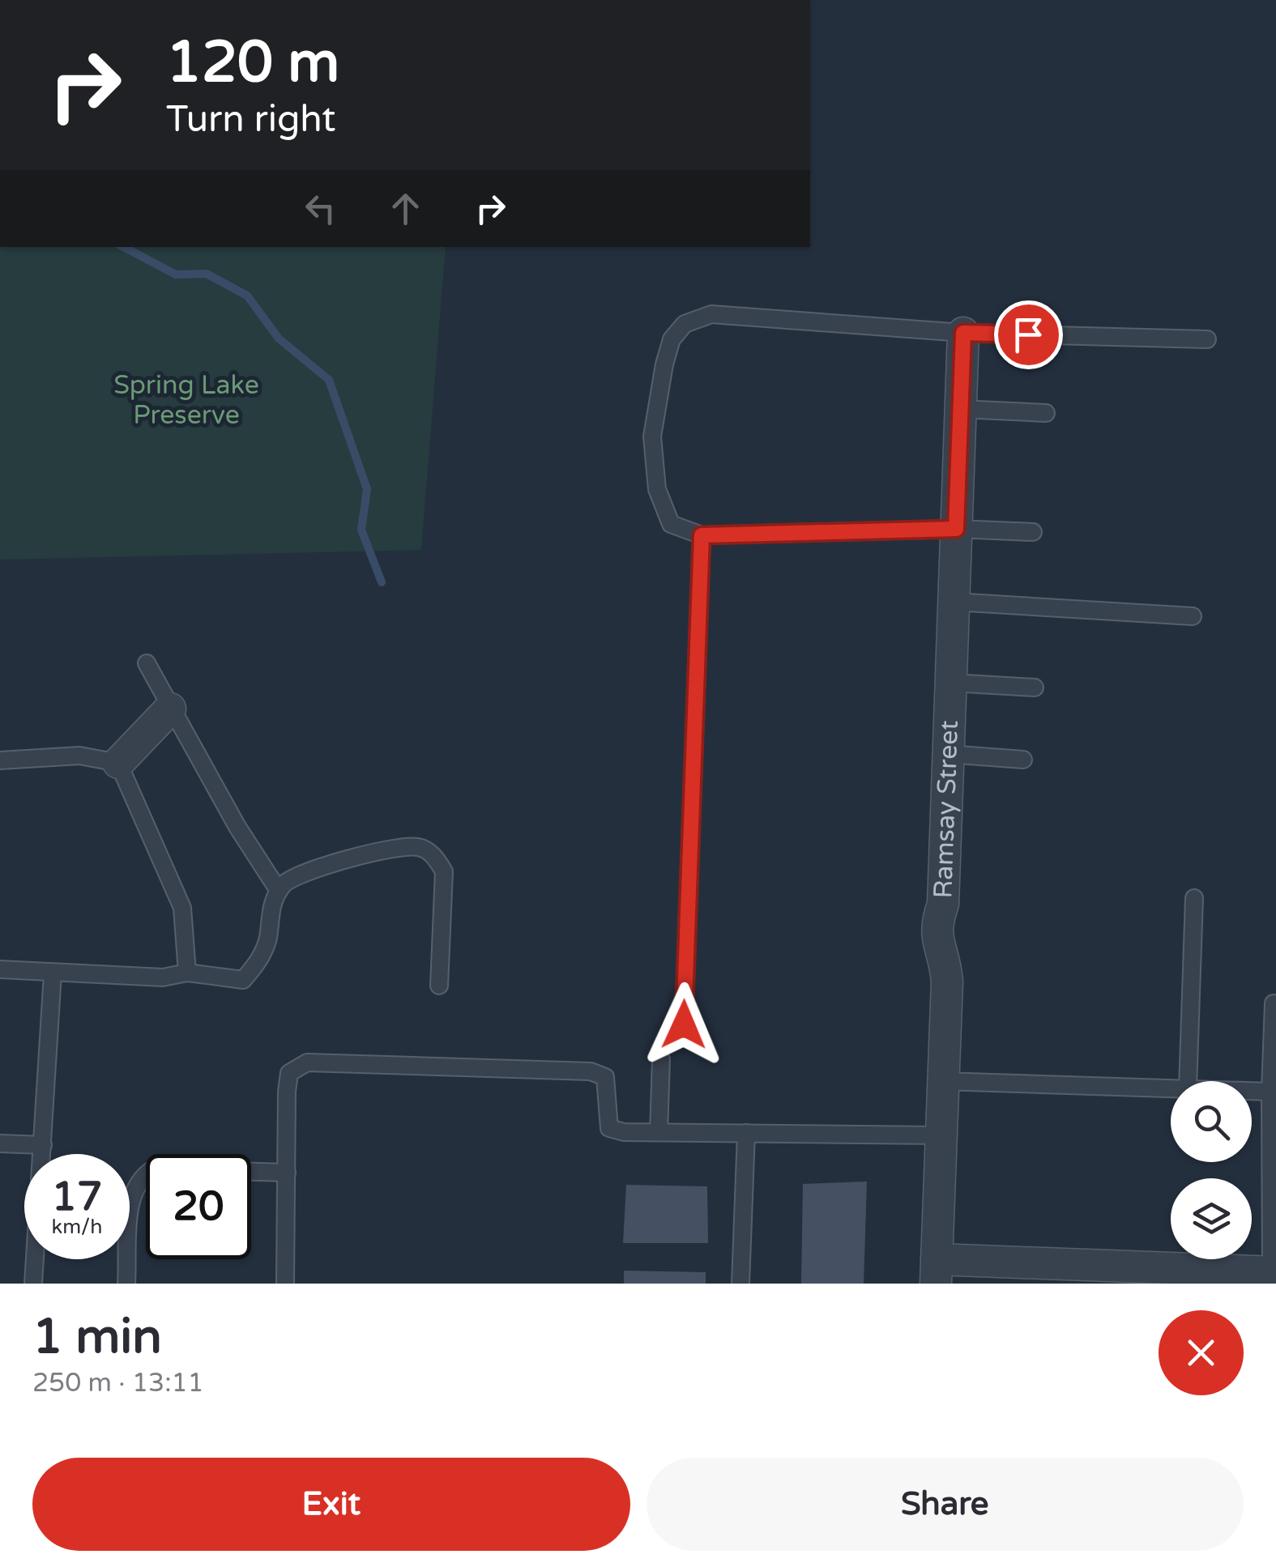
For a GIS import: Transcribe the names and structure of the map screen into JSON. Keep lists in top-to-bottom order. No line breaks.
{"streets":{"street":["Ramsay Street"]},"parks":["Spring Lake Preserve"],"page":{"turn":["120 m","Turn right"],"speed":"17 km/h","limit":"20","heading":["1 min","250 m · 13:11"],"buttons":["Exit","Share"]}}
